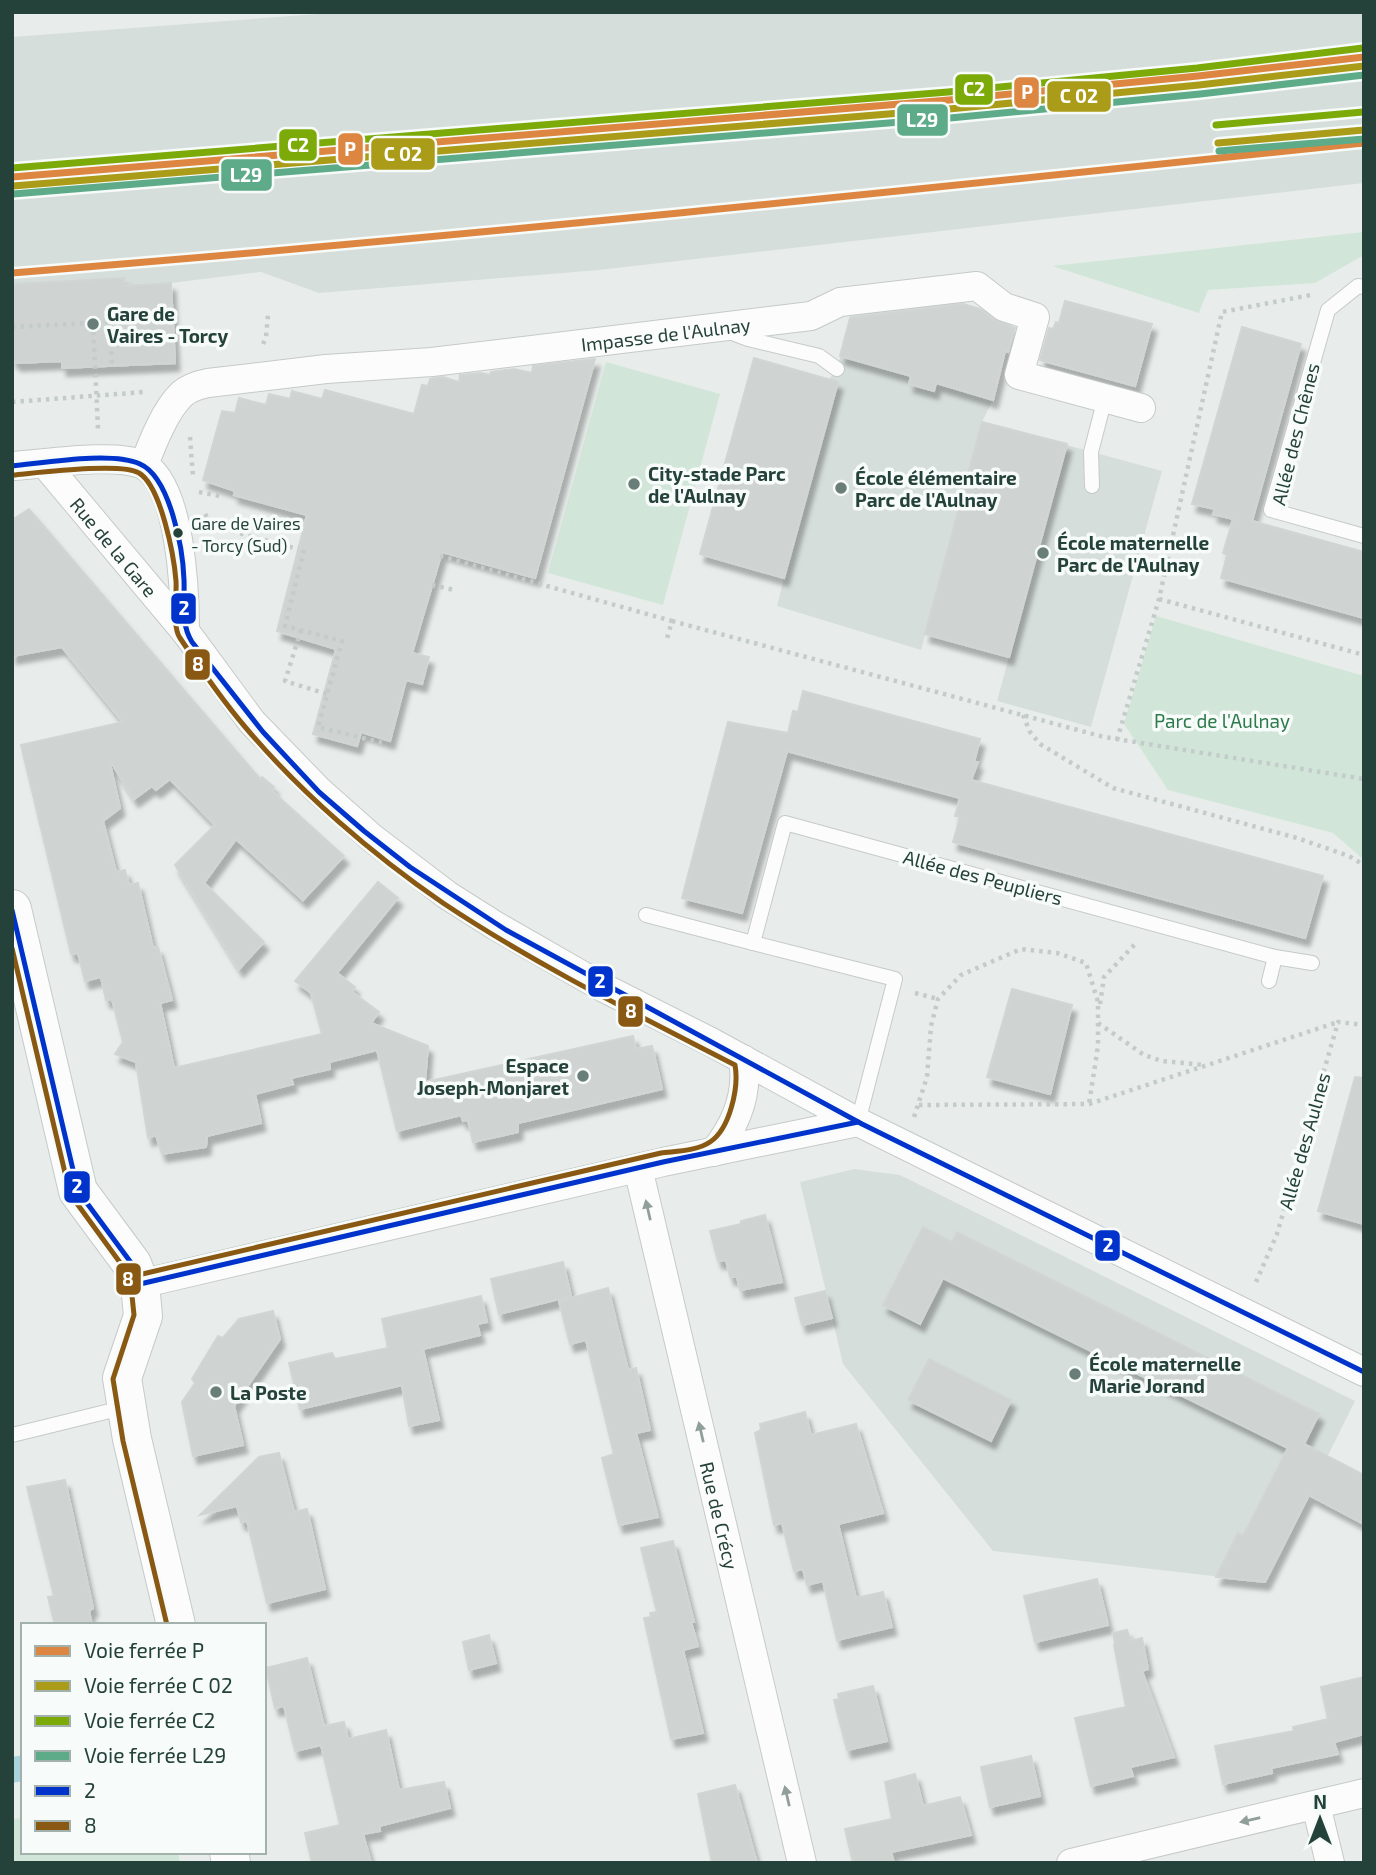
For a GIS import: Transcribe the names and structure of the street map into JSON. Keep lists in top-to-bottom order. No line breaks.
{"streets":{"street":["Impasse de l'Aulnay","Rue de la Gare","Rue de Crécy"],"lane":["Allée des Chênes","Allée des Peupliers"],"path":["Allée des Aulnes"]},"crossings":[["Impasse de l'Aulnay","Rue de la Gare"]],"one_way":["Rue de Crécy"],"parks":["Parc de l'Aulnay"],"places":["Gare de Vaires - Torcy","City-stade Parc de l'Aulnay","École élémentaire Parc de l'Aulnay","Gare de Vaires - Torcy (Sud)","École maternelle Parc de l'Aulnay","Espace Joseph-Monjaret","École maternelle Marie Jorand","La Poste"],"lines":["rail line C2","rail line P","rail line L29","transit line 2","transit line 8"],"legend":["Voie ferrée P","Voie ferrée C 02","Voie ferrée C2","Voie ferrée L29","2","8"],"north":"top"}
